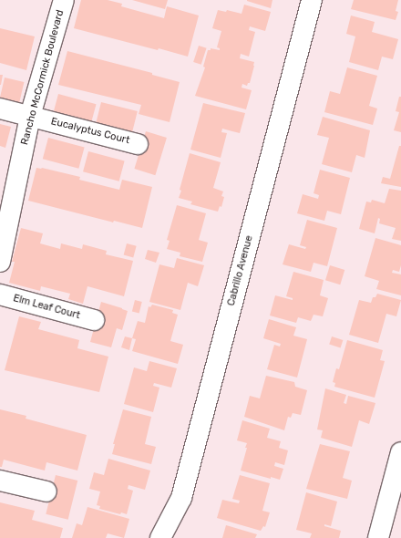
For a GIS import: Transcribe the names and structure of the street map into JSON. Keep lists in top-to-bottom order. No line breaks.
{"streets":{"street":["Rancho McCormick Boulevard","Eucalyptus Court","Cabrillo Avenue","Elm Leaf Court"]},"crossings":[["Rancho McCormick Boulevard","Eucalyptus Court"]]}
